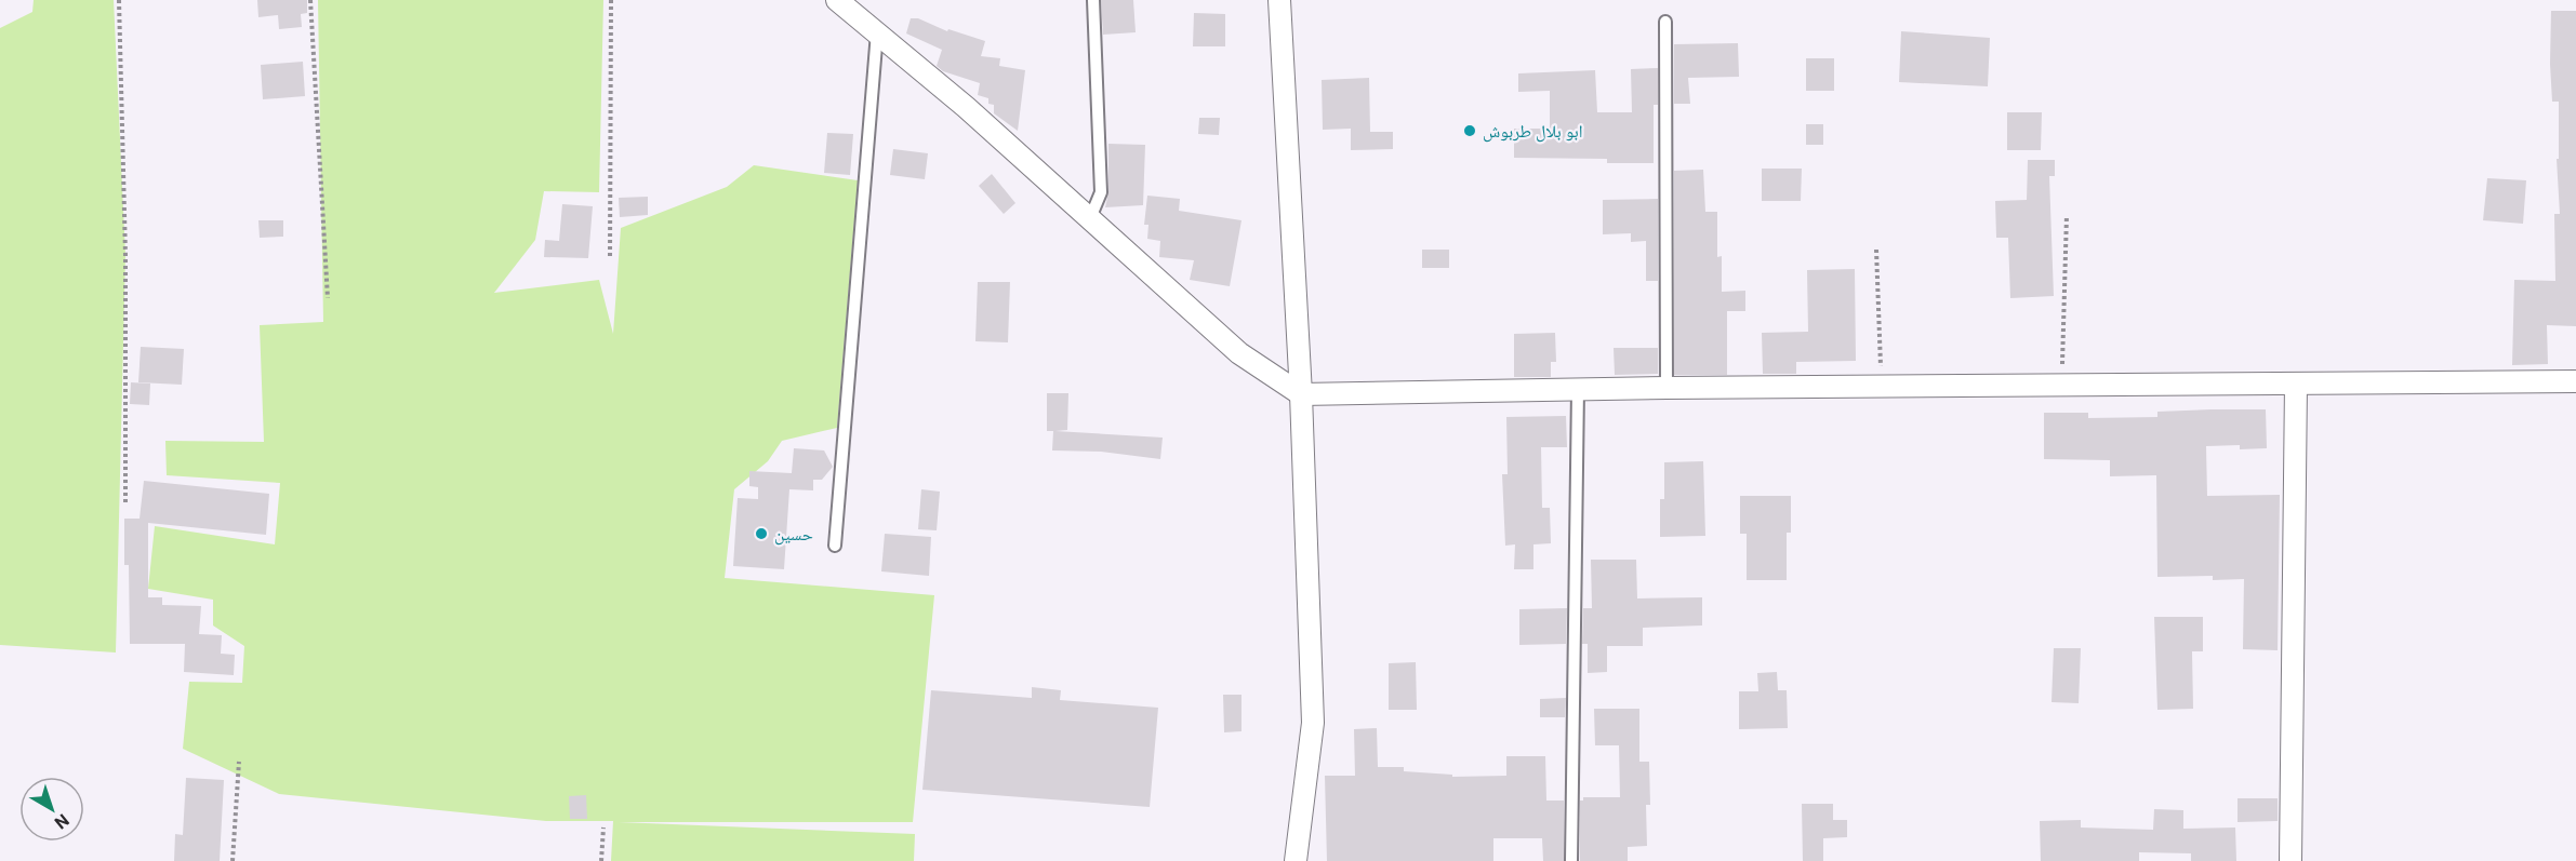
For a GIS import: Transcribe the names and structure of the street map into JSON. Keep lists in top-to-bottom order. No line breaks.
{"places":["ابو بلال طربوش","حسين"],"north":"bottom right"}
